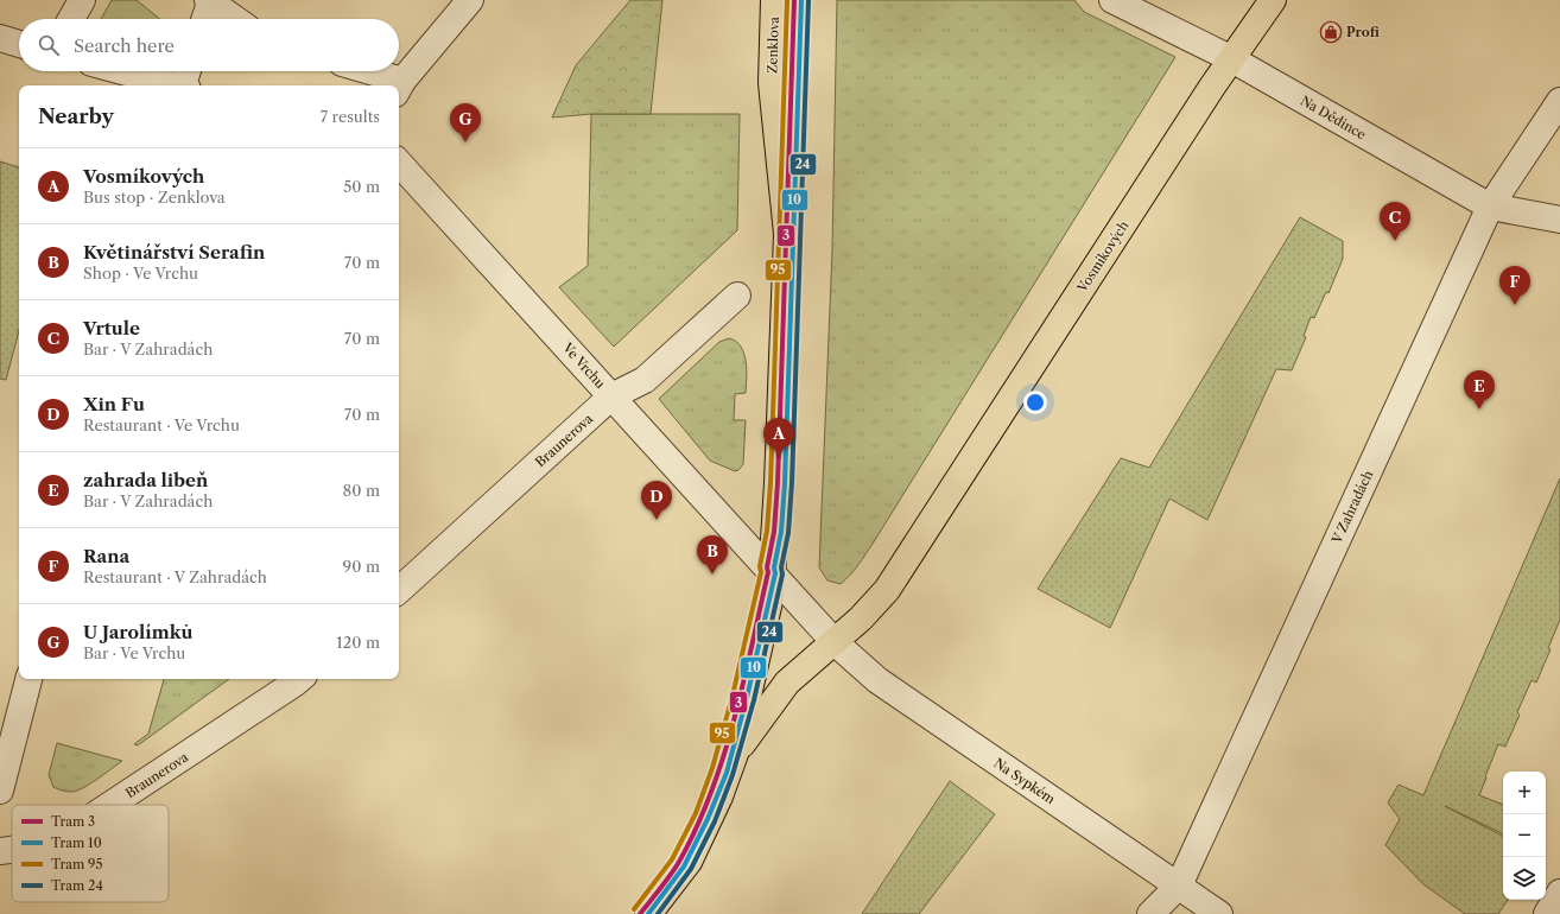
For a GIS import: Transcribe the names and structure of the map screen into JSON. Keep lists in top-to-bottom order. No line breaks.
{"streets":{"main road":["Zenklova","Vosmíkových"],"street":["Na Dědince","Ve Vrchu","Braunerova","V Zahradách","Na Sypkém"]},"crossings":[["Zenklova","Vosmíkových"],["Zenklova","Ve Vrchu"],["Na Dědince","Vosmíkových"],["Na Dědince","V Zahradách"],["Vosmíkových","Na Sypkém"],["Ve Vrchu","Braunerova"],["V Zahradách","Na Sypkém"]],"places":{"shop":["Profi"]},"lines":["tram line 3","tram line 10","tram line 95","tram line 24"],"legend":["Tram 3","Tram 10","Tram 95","Tram 24"],"page":{"search":"Search here","heading":["Nearby","7 results"],"pins":["G","C","F","E","A","D","B"],"list":[{"mark":"A","name":"Vosmíkových","note":"Bus stop · Zenklova","value":"50 m"},{"mark":"B","name":"Květinářství Serafin","note":"Shop · Ve Vrchu","value":"70 m"},{"mark":"C","name":"Vrtule","note":"Bar · V Zahradách","value":"70 m"},{"mark":"D","name":"Xin Fu","note":"Restaurant · Ve Vrchu","value":"70 m"},{"mark":"E","name":"zahrada libeň","note":"Bar · V Zahradách","value":"80 m"},{"mark":"F","name":"Rana","note":"Restaurant · V Zahradách","value":"90 m"},{"mark":"G","name":"U Jarolímků","note":"Bar · Ve Vrchu","value":"120 m"}],"map_buttons":["+","−"]}}
